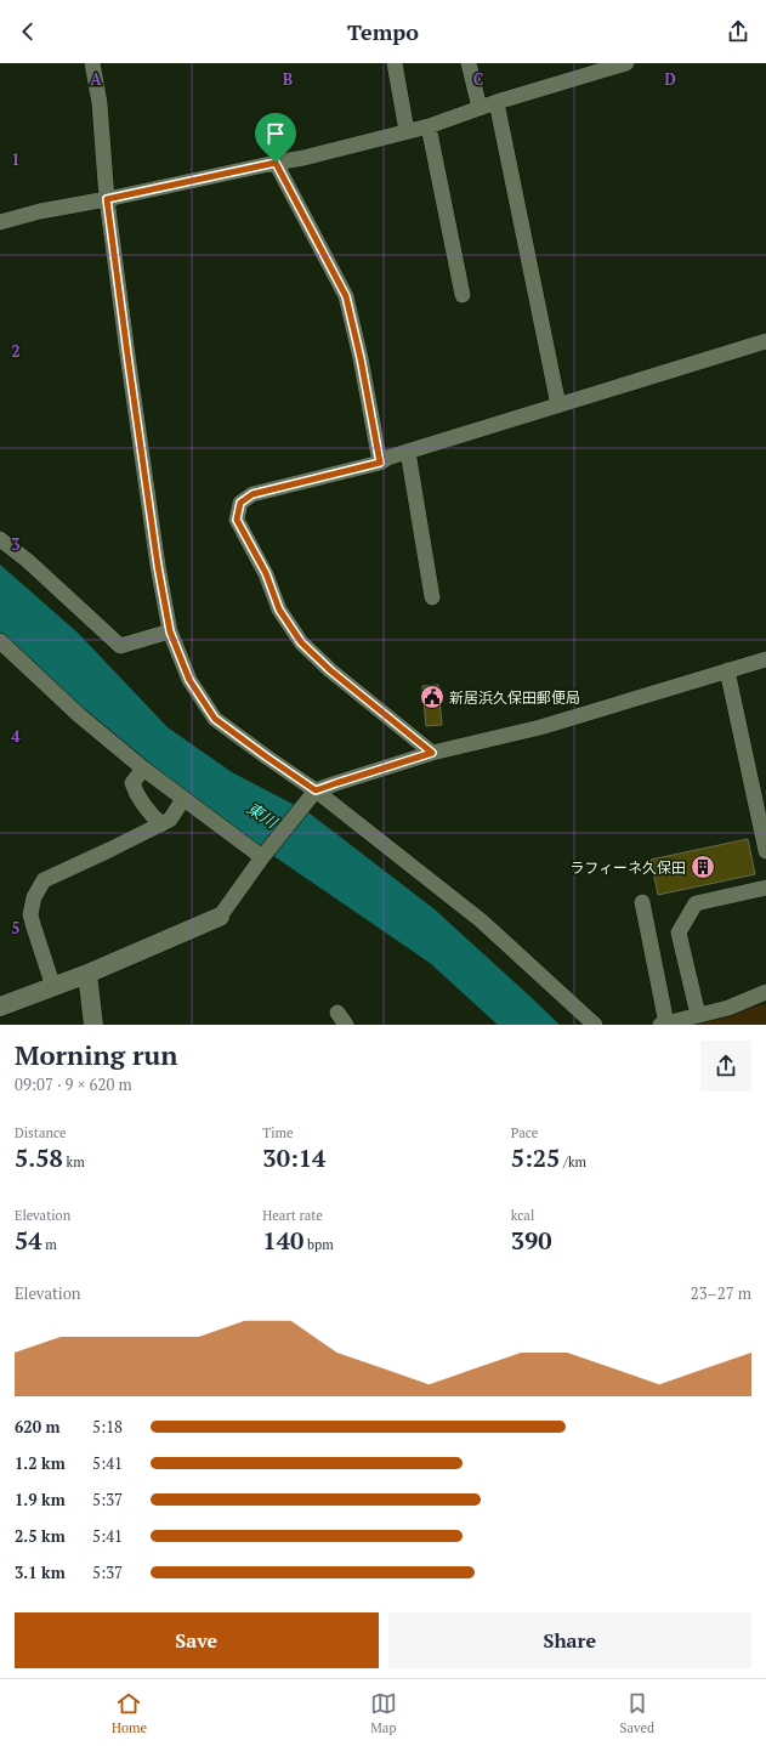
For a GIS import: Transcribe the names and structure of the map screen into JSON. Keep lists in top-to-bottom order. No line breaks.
{"water":["東川"],"places":{"public building":["新居浜久保田郵便局"],"building":["ラフィーネ久保田"]},"page":{"header":"Tempo","heading":["Morning run","09:07 · 9 × 620 m"],"stats":[["Distance","5.58 km"],["Time","30:14"],["Pace","5:25 /km"],["Elevation","54 m"],["Heart rate","140 bpm"],["kcal","390"]],"chart":["Elevation","23–27 m"],"list":[{"name":"620 m","note":"5:18"},{"name":"1.2 km","note":"5:41"},{"name":"1.9 km","note":"5:37"},{"name":"2.5 km","note":"5:41"},{"name":"3.1 km","note":"5:37"}],"buttons":["Save","Share"],"tabs":["Home","Map","Saved"]},"grid":{"columns":["A","B","C","D"],"rows":["1","2","3","4","5"]}}
